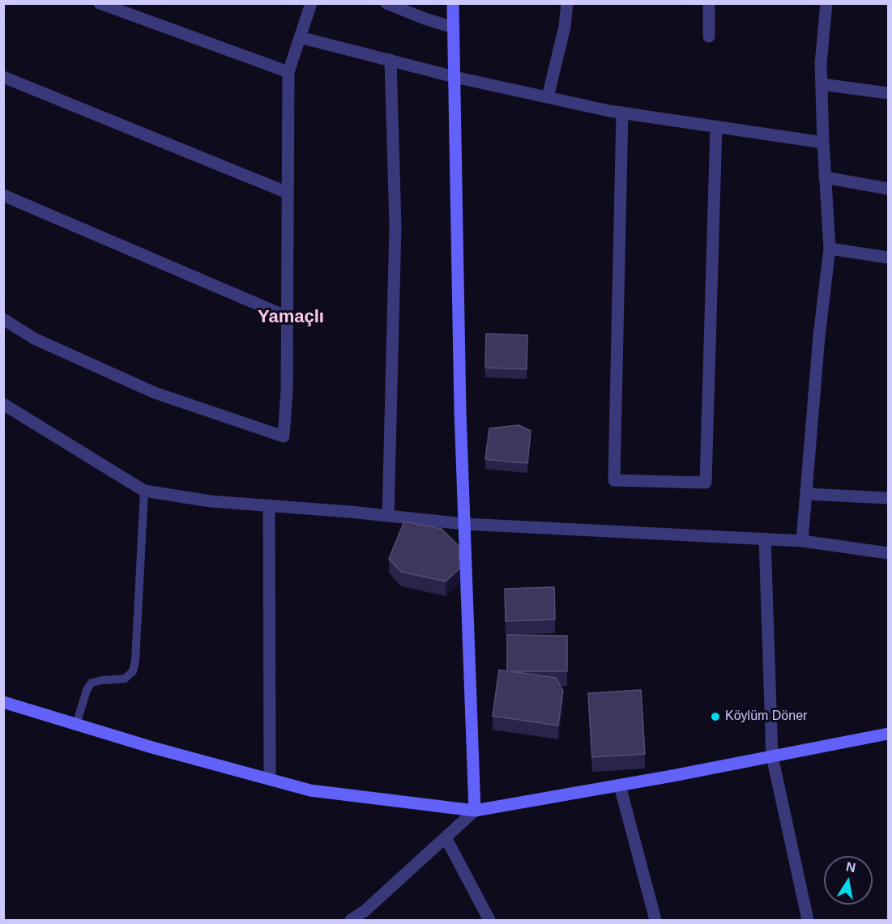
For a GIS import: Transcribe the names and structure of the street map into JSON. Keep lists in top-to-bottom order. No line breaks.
{"districts":["Yamaçlı"],"places":["Köylüm Döner"],"north":"top"}
